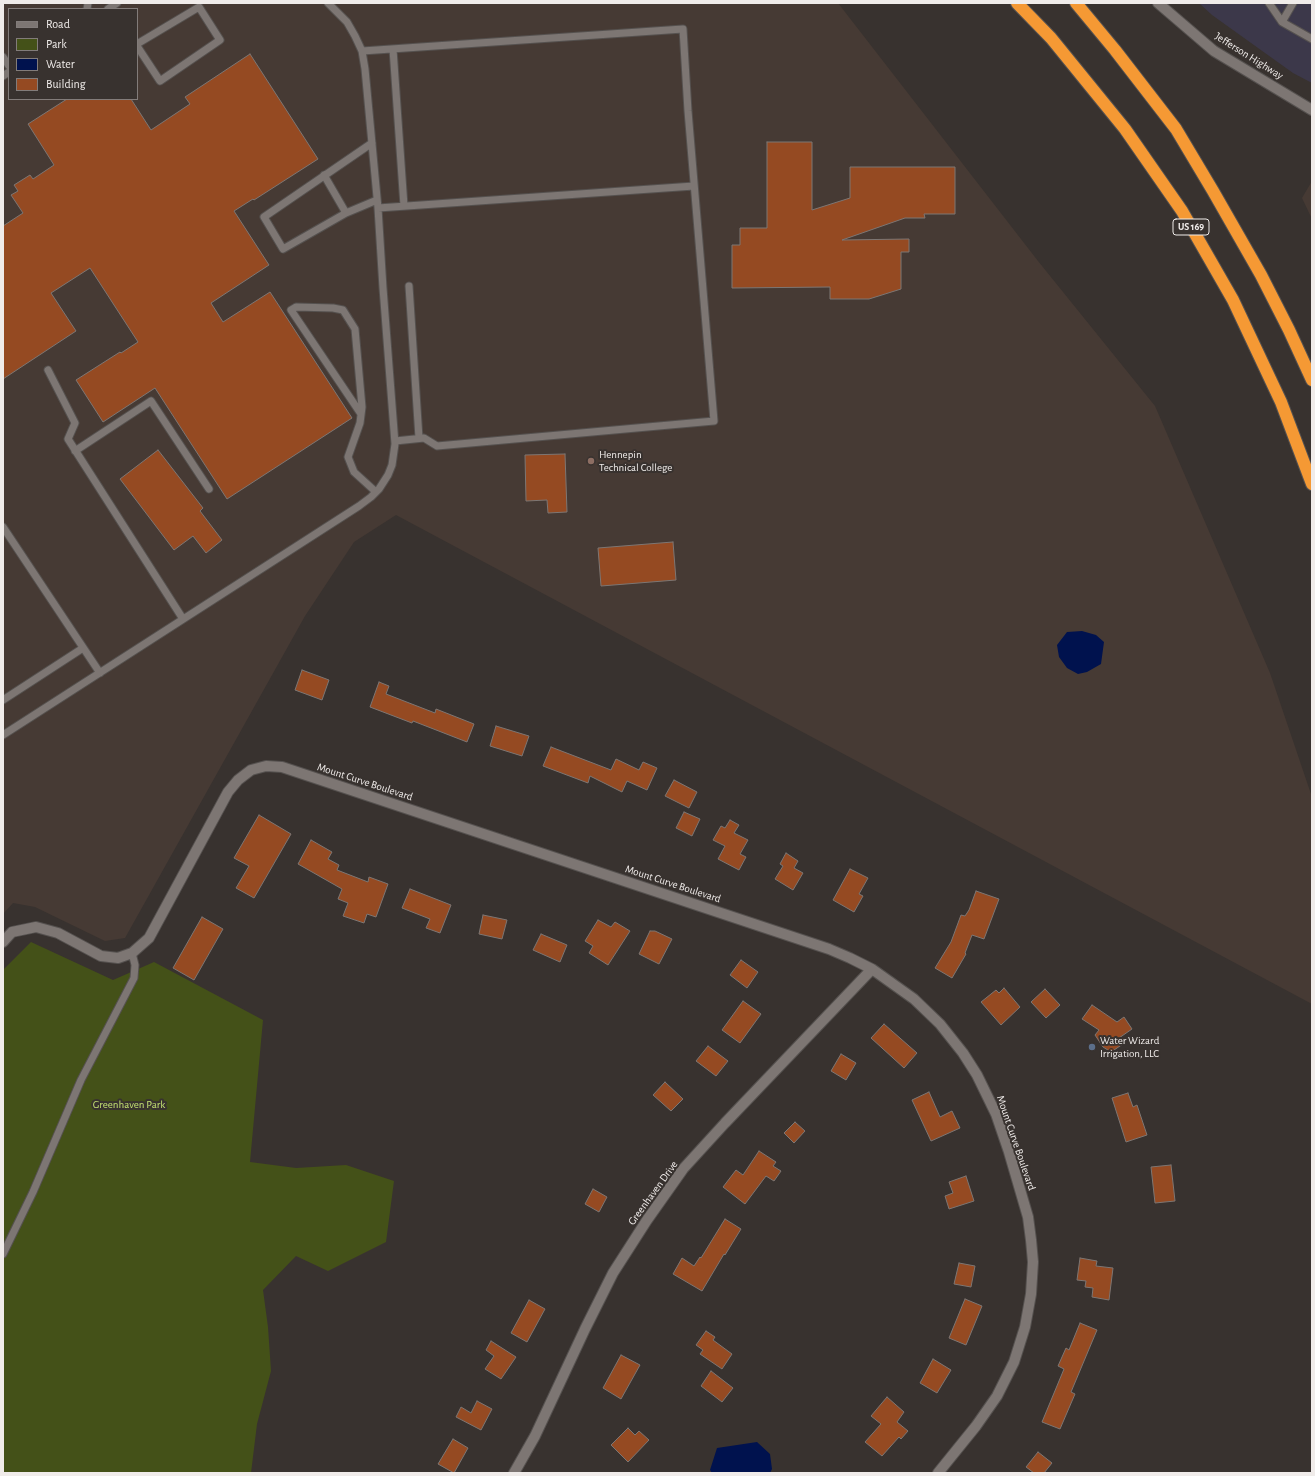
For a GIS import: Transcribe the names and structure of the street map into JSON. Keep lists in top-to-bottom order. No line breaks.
{"streets":{"highway":["US 169"],"street":["Jefferson Highway","Mount Curve Boulevard","Greenhaven Drive"]},"crossings":[["Mount Curve Boulevard","Greenhaven Drive"]],"parks":["Greenhaven Park"],"places":["Hennepin Technical College","Water Wizard Irrigation, LLC"],"legend":["Road","Park","Water","Building"]}
